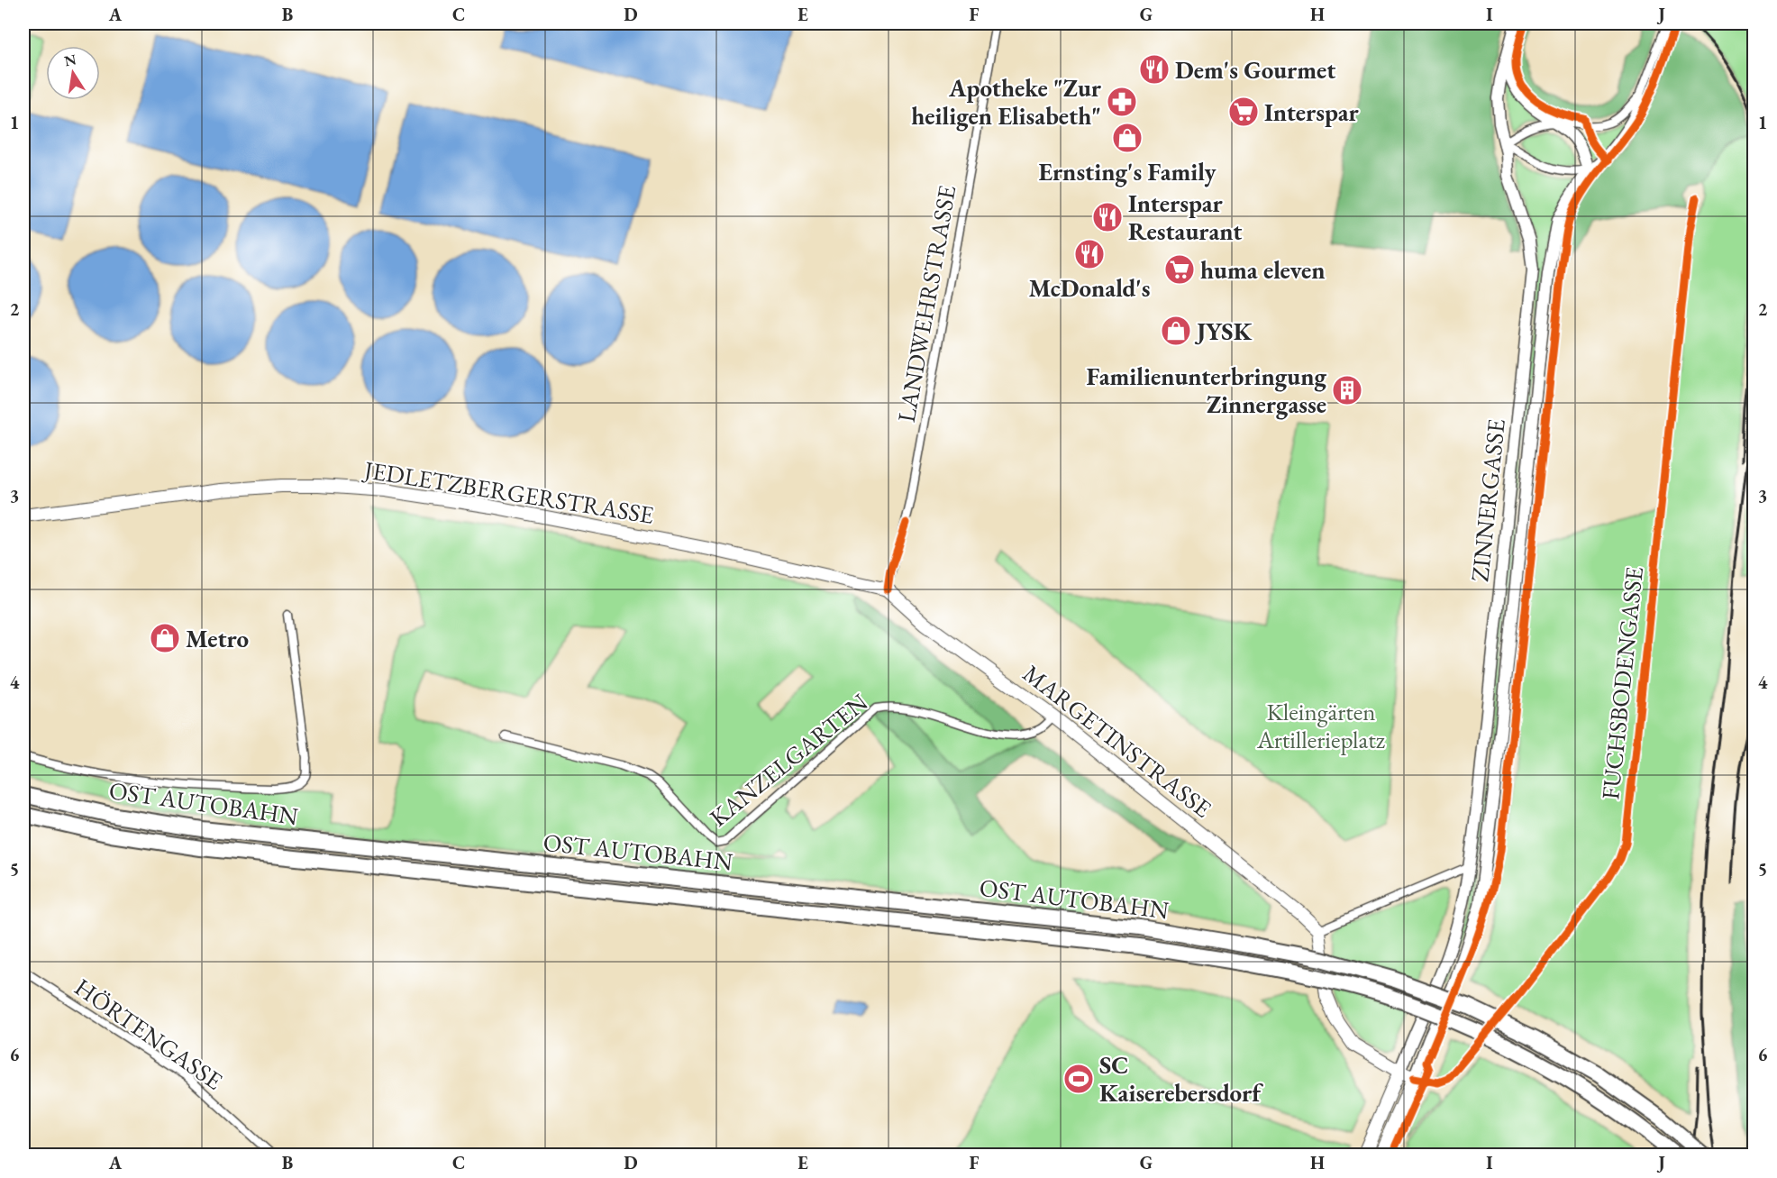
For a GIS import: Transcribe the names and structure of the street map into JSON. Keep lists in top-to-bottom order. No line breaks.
{"streets":{"highway":["OST AUTOBAHN"],"main road":["JEDLETZBERGERSTRASSE","ZINNERGASSE","MARGETINSTRASSE"],"street":["LANDWEHRSTRASSE","FUCHSBODENGASSE","KANZELGARTEN","HÖRTENGASSE"]},"crossings":[["LANDWEHRSTRASSE","JEDLETZBERGERSTRASSE"],["LANDWEHRSTRASSE","MARGETINSTRASSE"],["JEDLETZBERGERSTRASSE","MARGETINSTRASSE"],["ZINNERGASSE","FUCHSBODENGASSE"],["MARGETINSTRASSE","KANZELGARTEN"]],"parks":["Kleingärten Artillerieplatz"],"places":{"restaurant":["Dem's Gourmet","Interspar Restaurant","McDonald's"],"pharmacy":["Apotheke \"Zur heiligen Elisabeth\""],"supermarket":["Interspar","huma eleven"],"shop":["Ernsting's Family","JYSK","Metro"],"building":["Familienunterbringung Zinnergasse"],"sports":["SC Kaiserebersdorf"]},"north":"top","grid":{"columns":["A","B","C","D","E","F","G","H","I","J"],"rows":["1","2","3","4","5","6"]}}
